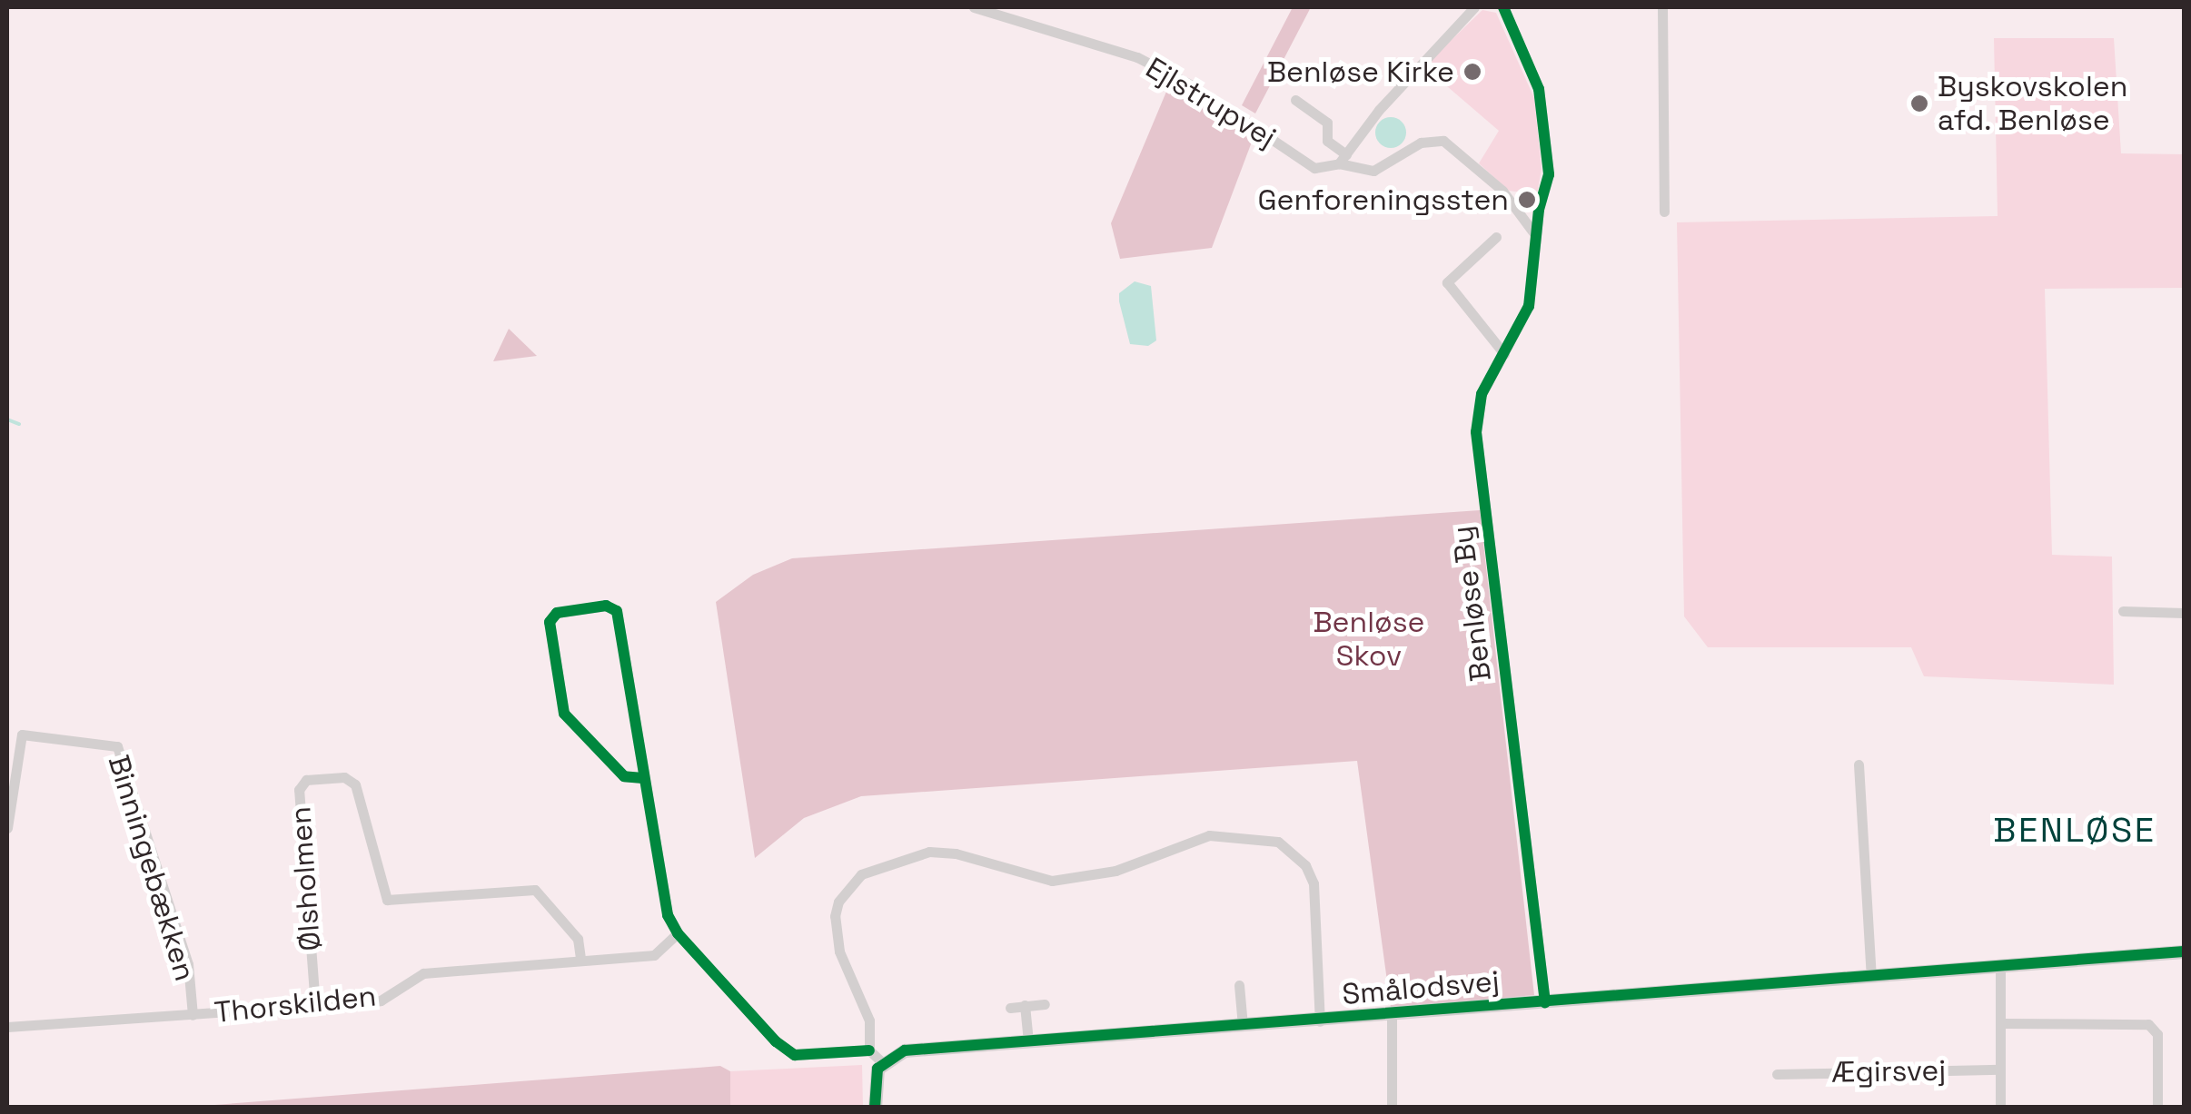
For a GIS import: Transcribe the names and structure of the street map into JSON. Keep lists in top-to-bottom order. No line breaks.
{"streets":{"street":["Ejlstrupvej","Benløse By","Binningebækken","Ølsholmen","Smålodsvej","Thorskilden","Ægirsvej"]},"crossings":[["Benløse By","Smålodsvej"],["Binningebækken","Thorskilden"],["Ølsholmen","Thorskilden"]],"districts":["BENLØSE"],"parks":["Benløse Skov"],"places":["Benløse Kirke","Byskovskolen afd. Benløse","Genforeningssten"]}
